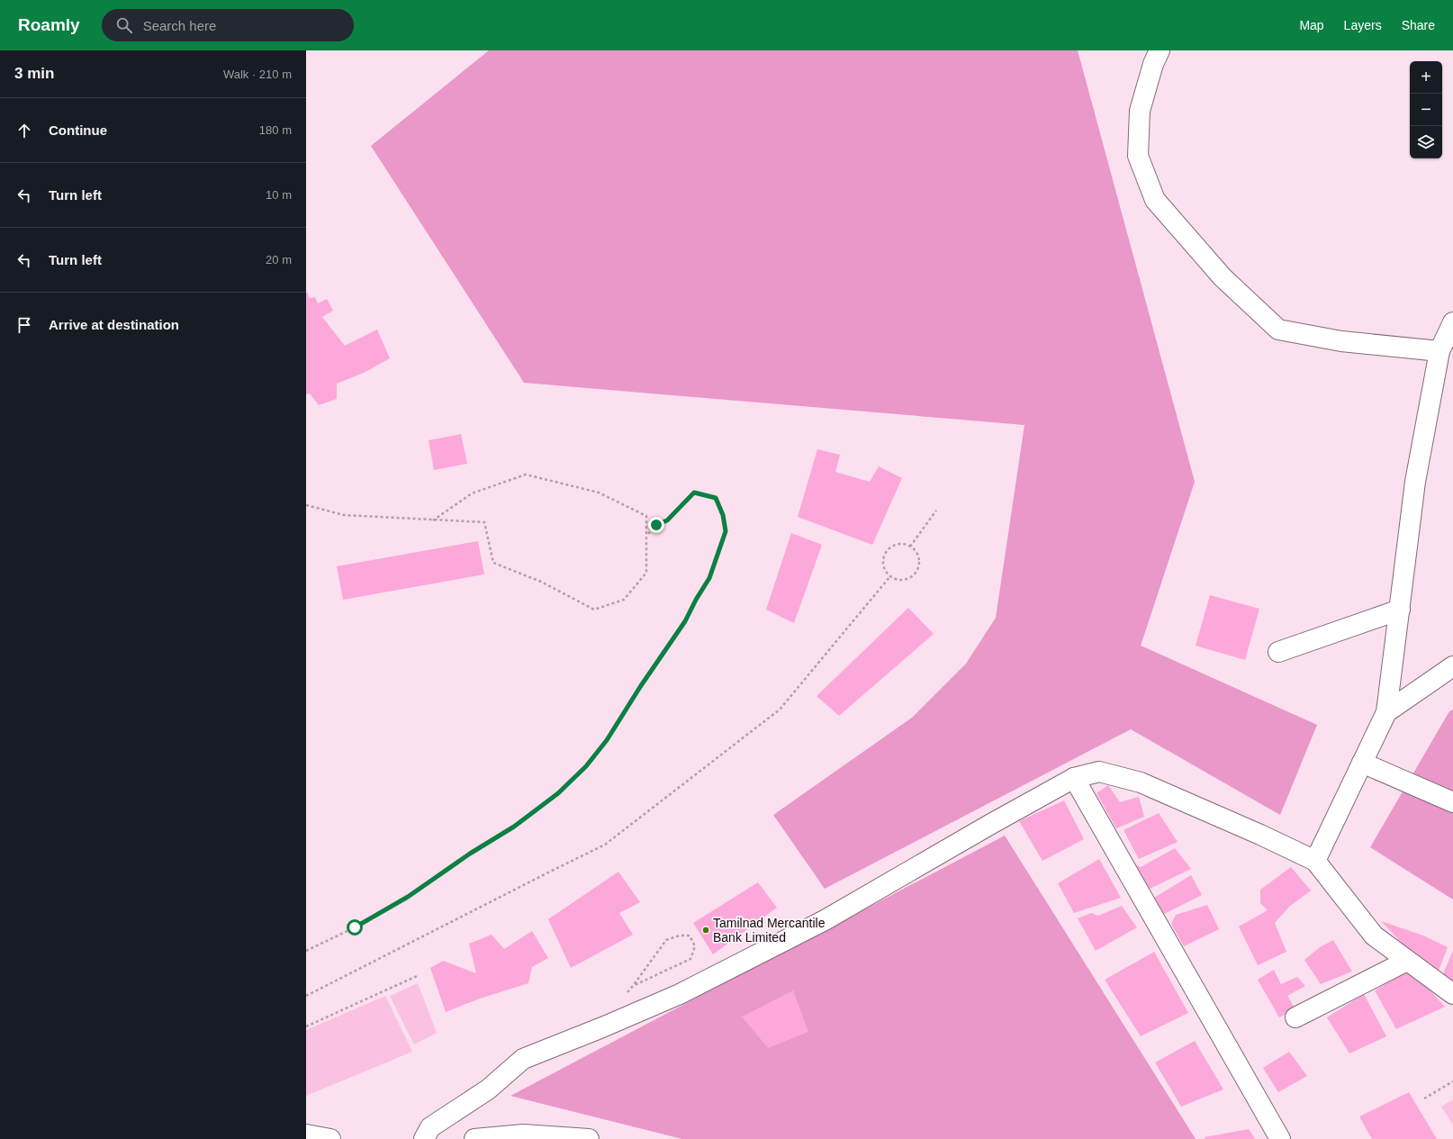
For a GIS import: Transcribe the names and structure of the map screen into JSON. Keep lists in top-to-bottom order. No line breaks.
{"places":["Tamilnad Mercantile Bank Limited"],"page":{"header":"Roamly","search":"Search here","nav":["Map","Layers","Share"],"heading":["3 min","Walk · 210 m"],"map_buttons":["+","−"],"list":[["Continue","180 m"],["Turn left","10 m"],["Turn left","20 m"],"Arrive at destination"]}}
